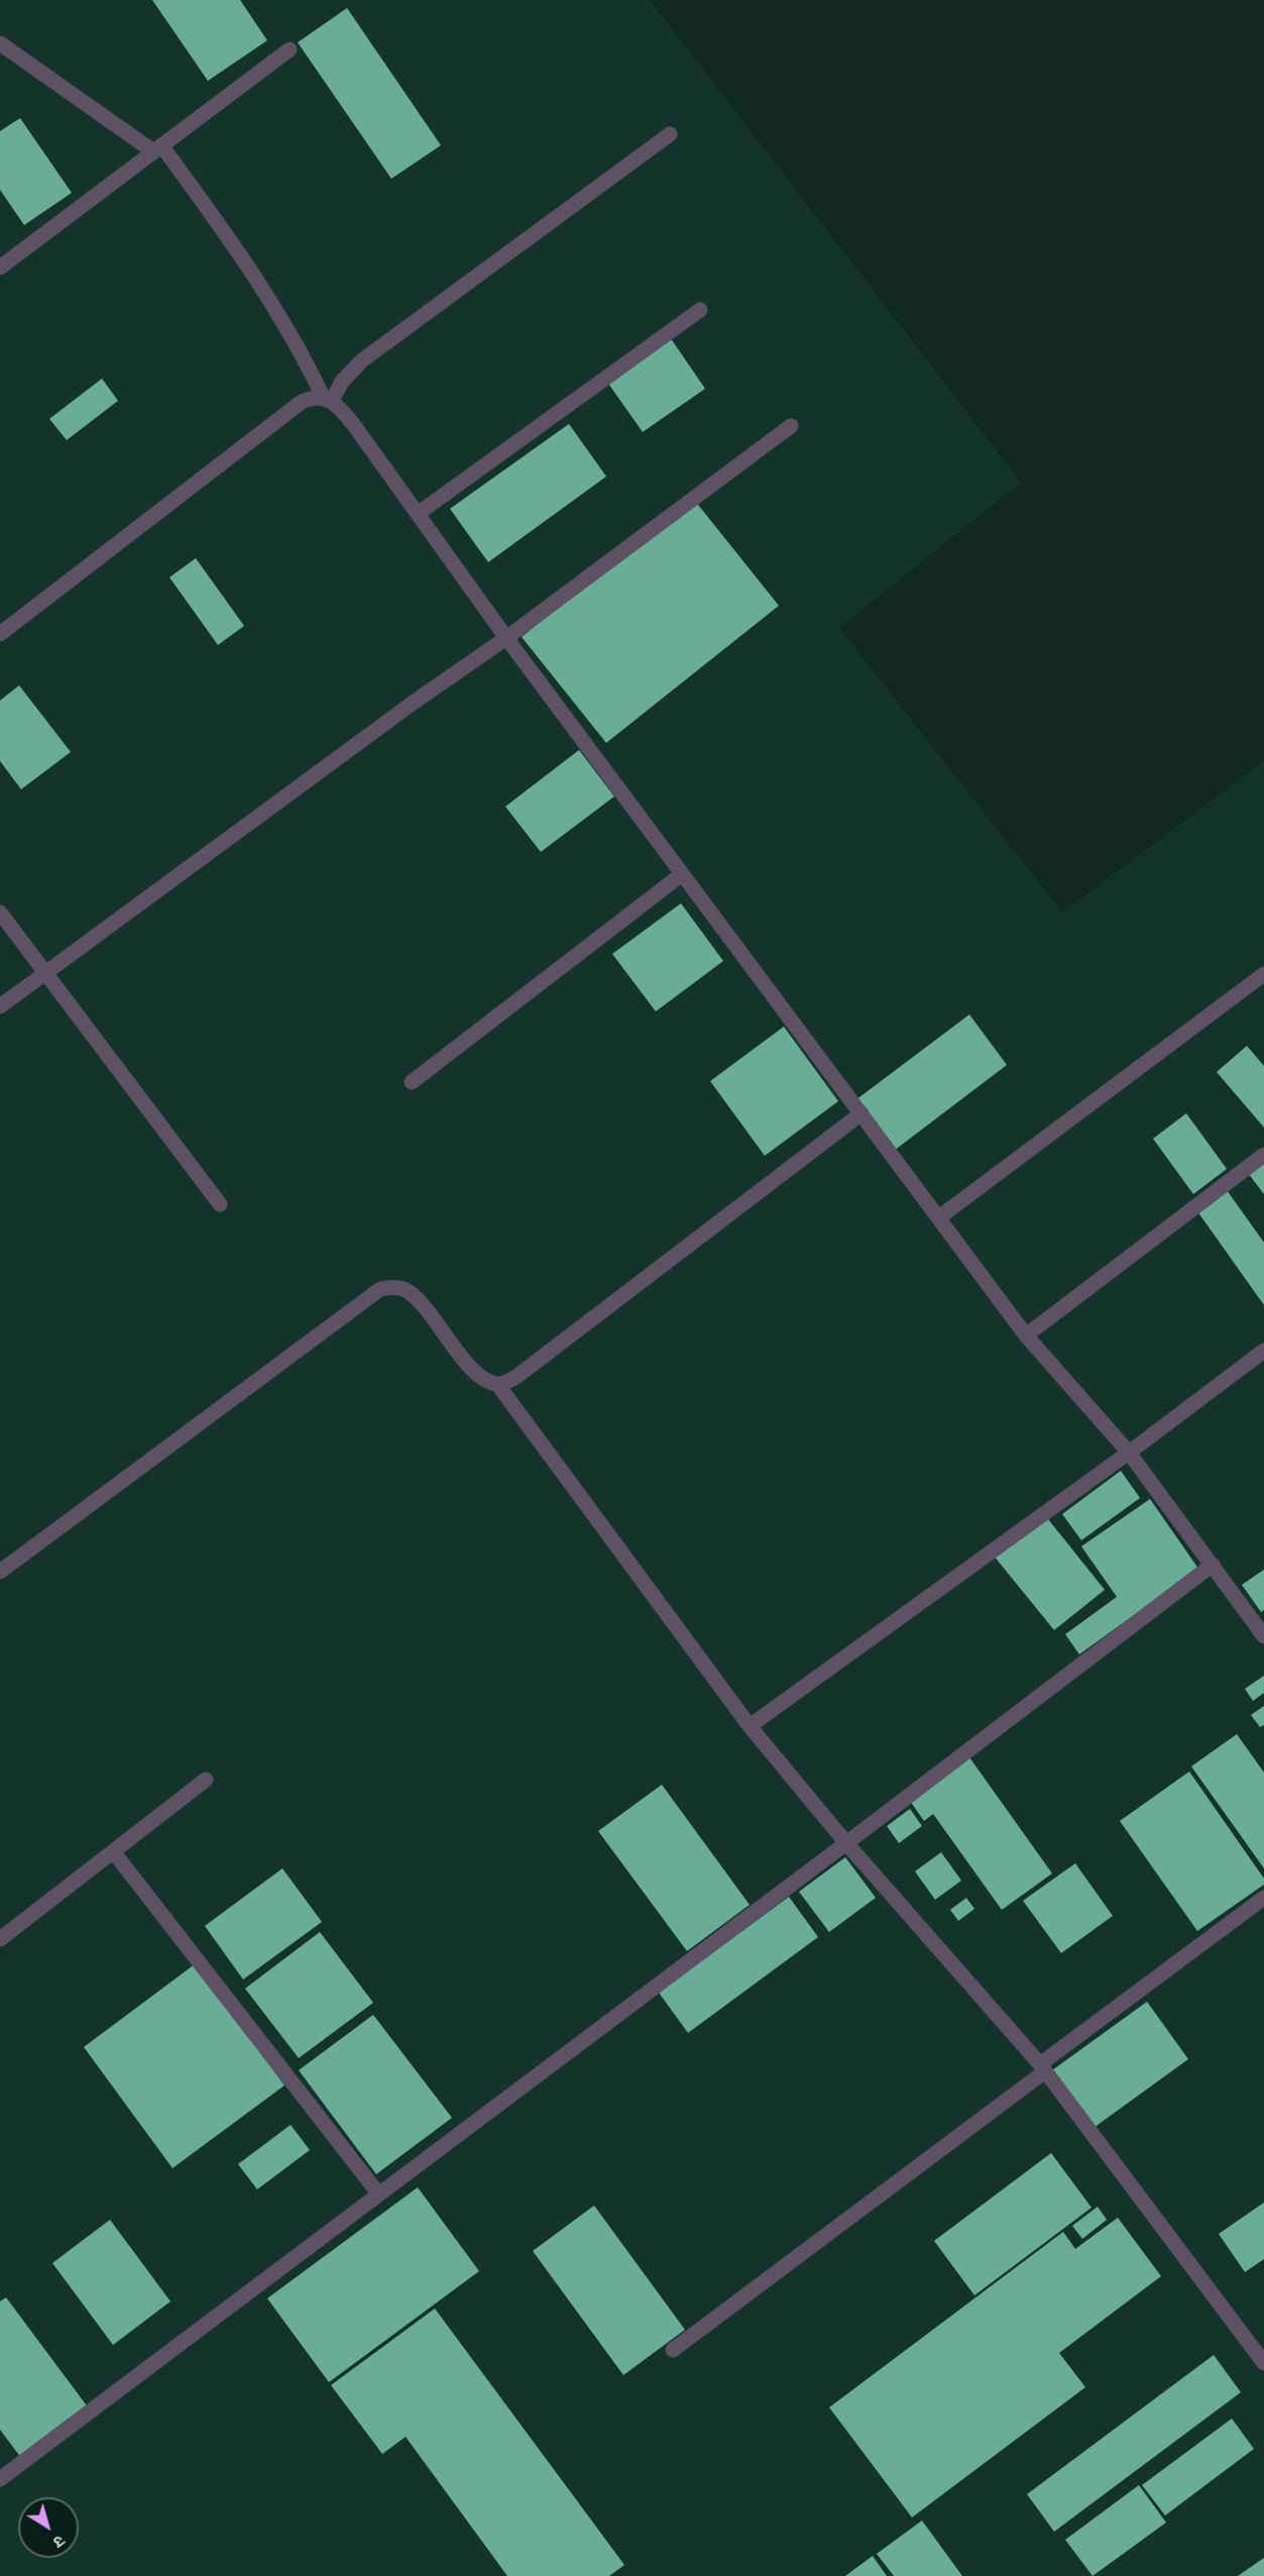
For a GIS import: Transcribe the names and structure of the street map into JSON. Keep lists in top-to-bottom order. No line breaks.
{"north":"bottom right"}
